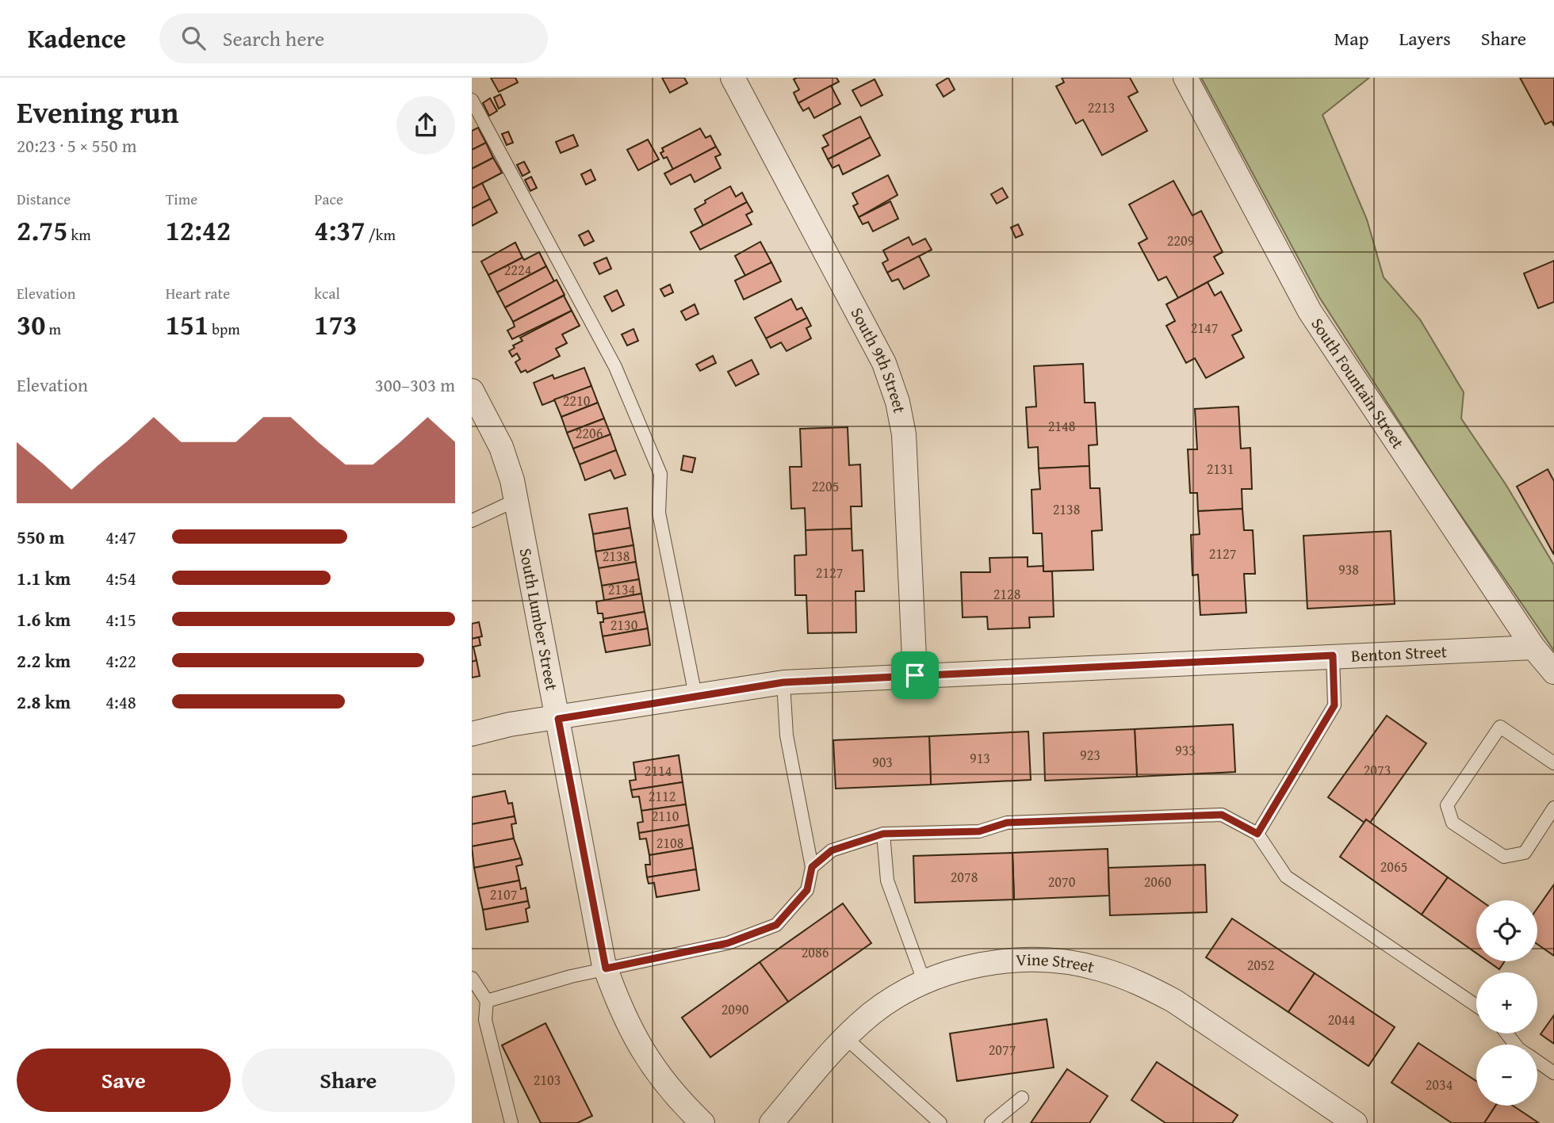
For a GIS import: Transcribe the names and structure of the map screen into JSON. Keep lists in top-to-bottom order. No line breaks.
{"streets":{"street":["South 9th Street","South Fountain Street","South Lumber Street","Benton Street","Vine Street"]},"crossings":[["South 9th Street","Benton Street"],["South Fountain Street","Benton Street"],["South Lumber Street","Benton Street"]],"house_numbers":["2213","2209","2224","2147","2210","2148","2206","2131","2205","2138","2127","2138","938","2127","2134","2128","2130","933","923","913","903","2073","2114","2112","2110","2108","2065","2078","2070","2060","2107","2086","2052","2090","2044","2077","2103","2034"],"page":{"header":"Kadence","search":"Search here","nav":["Map","Layers","Share"],"heading":["Evening run","20:23 · 5 × 550 m"],"stats":[["Distance","2.75 km"],["Time","12:42"],["Pace","4:37 /km"],["Elevation","30 m"],["Heart rate","151 bpm"],["kcal","173"]],"chart":["Elevation","300–303 m"],"list":[{"name":"550 m","note":"4:47"},{"name":"1.1 km","note":"4:54"},{"name":"1.6 km","note":"4:15"},{"name":"2.2 km","note":"4:22"},{"name":"2.8 km","note":"4:48"}],"map_buttons":["+","−"],"buttons":["Save","Share"]}}
